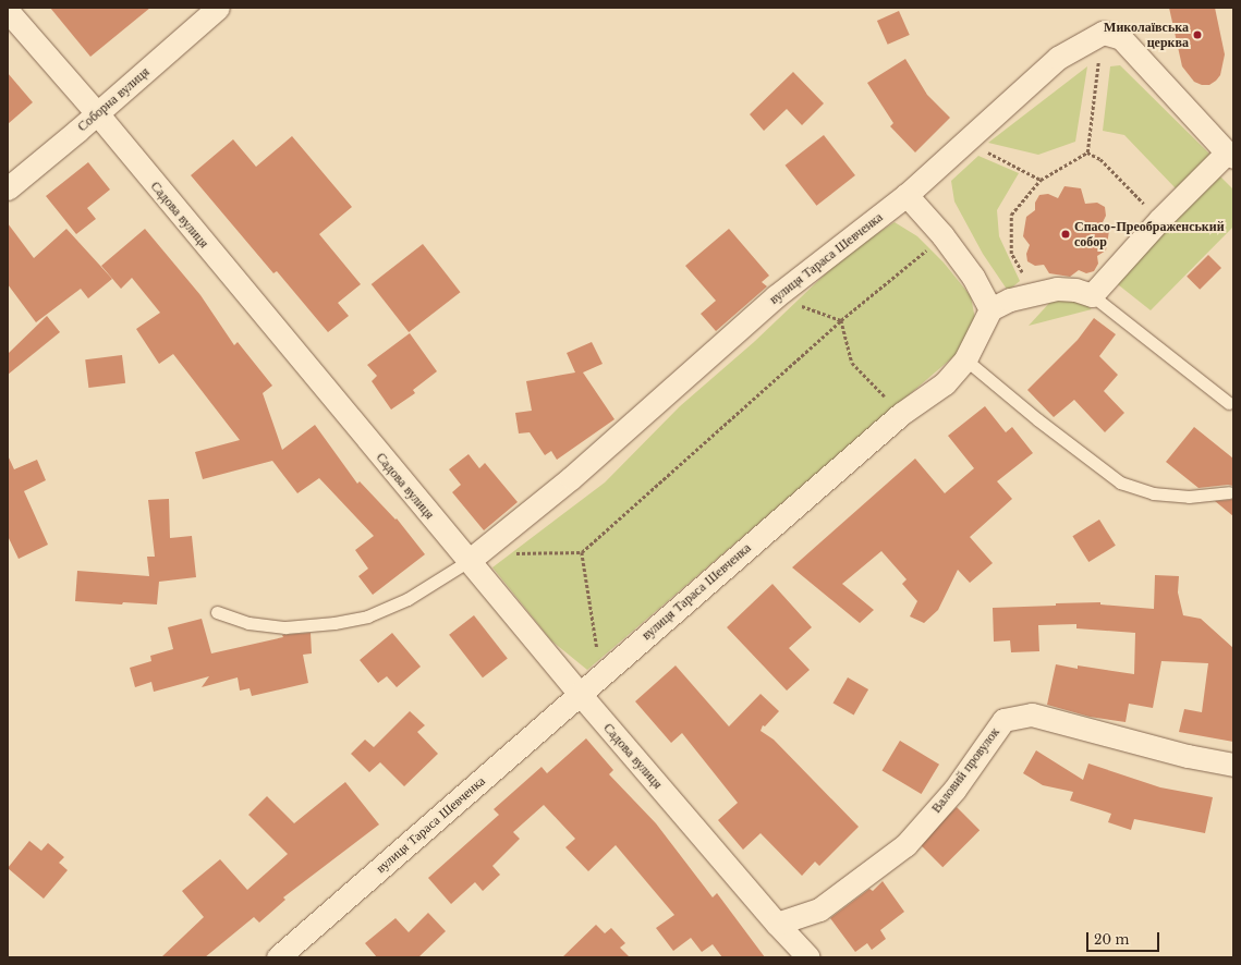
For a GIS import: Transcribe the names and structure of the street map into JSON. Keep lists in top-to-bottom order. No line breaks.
{"streets":{"street":["Соборна вулиця","Садова вулиця","вулиця Тараса Шевченка","Валовий провулок"]},"crossings":[["Соборна вулиця","Садова вулиця"],["Садова вулиця","вулиця Тараса Шевченка"],["Садова вулиця","Валовий провулок"]],"places":["Миколаївська церква","Спасо-Преображенський собор"],"scale_bar":"20 m"}
